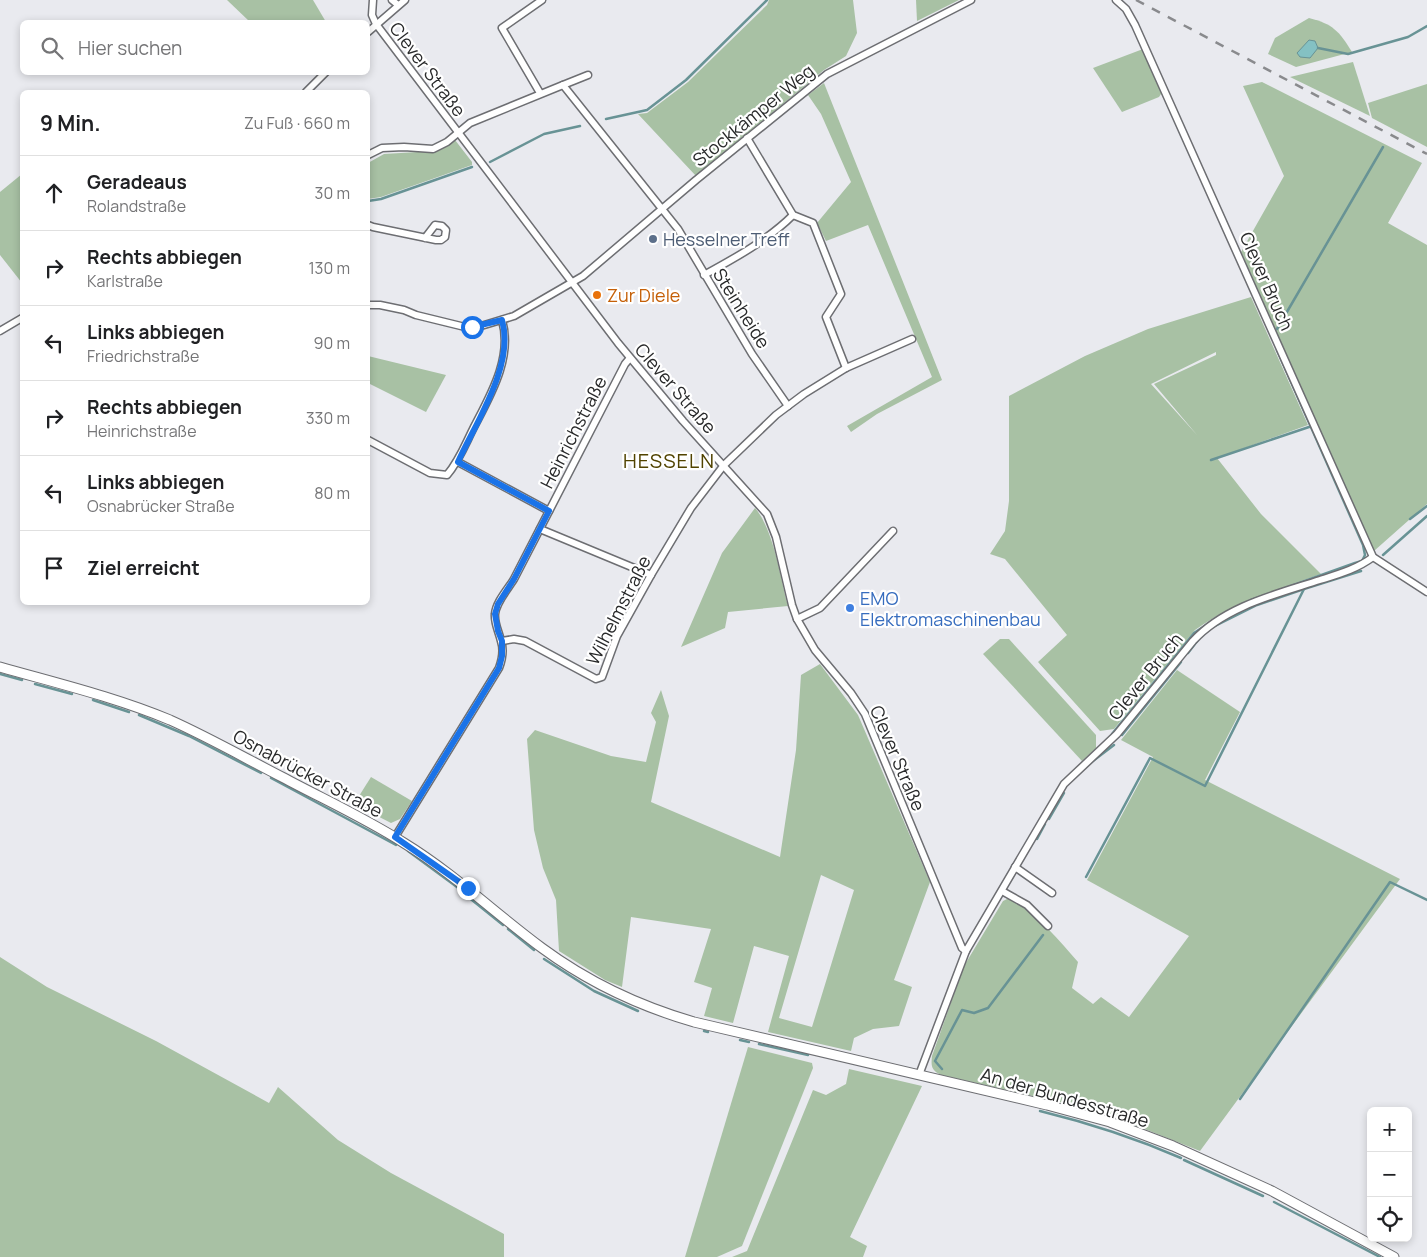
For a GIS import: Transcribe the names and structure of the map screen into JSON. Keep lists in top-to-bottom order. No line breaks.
{"streets":{"main road":["Osnabrücker Straße","An der Bundesstraße"],"street":["Clever Straße","Stockkämper Weg","Clever Bruch","Steinheide","Heinrichstraße","Wilhelmstraße"]},"crossings":[["Clever Straße","Stockkämper Weg"],["Clever Straße","Clever Bruch"],["Clever Straße","Heinrichstraße"],["Clever Straße","Wilhelmstraße"],["Stockkämper Weg","Steinheide"],["Heinrichstraße","Wilhelmstraße"],["Heinrichstraße","Osnabrücker Straße"],["Osnabrücker Straße","An der Bundesstraße"]],"districts":["HESSELN"],"places":["Hesselner Treff","Zur Diele","EMO Elektromaschinenbau"],"page":{"search":"Hier suchen","heading":["9 Min.","Zu Fuß · 660 m"],"list":[["Geradeaus","Rolandstraße","30 m"],["Rechts abbiegen","Karlstraße","130 m"],["Links abbiegen","Friedrichstraße","90 m"],["Rechts abbiegen","Heinrichstraße","330 m"],["Links abbiegen","Osnabrücker Straße","80 m"],"Ziel erreicht"],"map_buttons":["+","−"]}}
